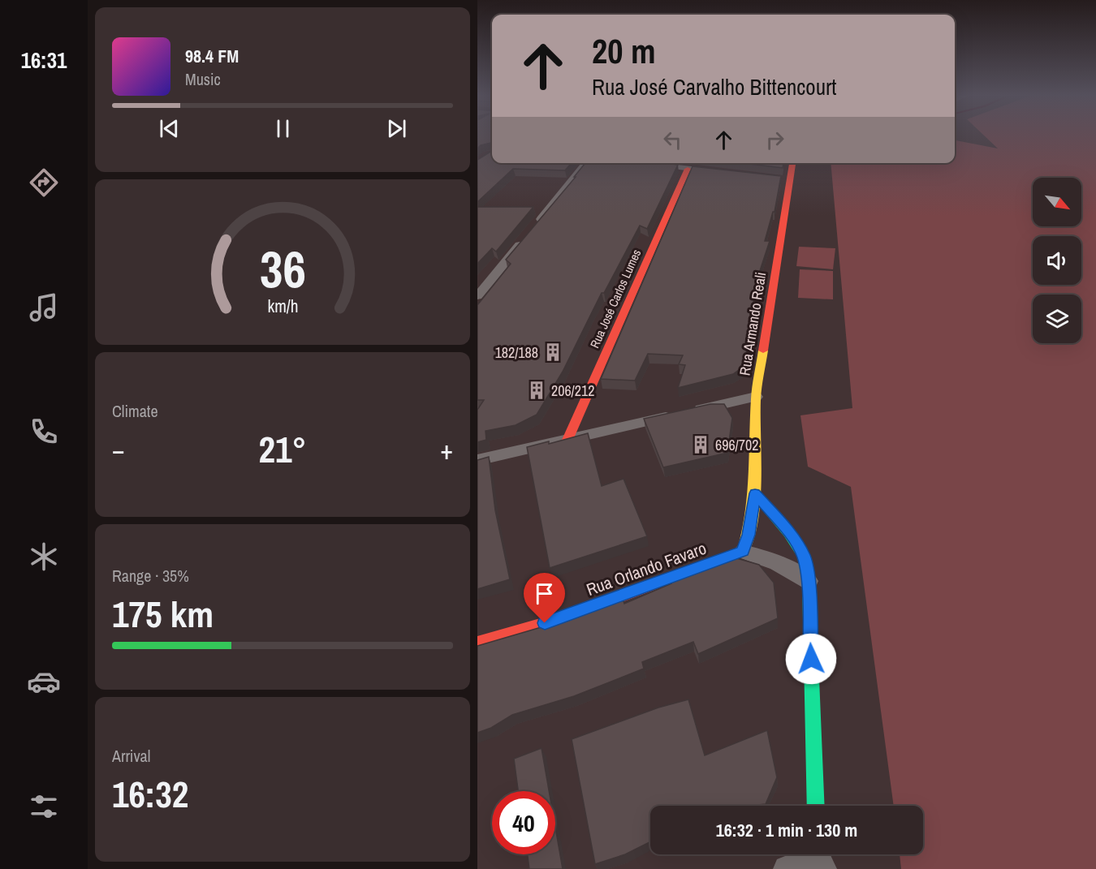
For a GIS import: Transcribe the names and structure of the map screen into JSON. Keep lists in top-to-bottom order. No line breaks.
{"streets":{"street":["Rua José Carlos Lumes","Rua Armando Reali","Rua Orlando Favaro"]},"crossings":[["Rua Armando Reali","Rua Orlando Favaro"]],"places":{"building":["182/188","206/212","696/702"]},"north":"bottom right","page":{"tabs":"16:31","turn":["20 m","Rua José Carvalho Bittencourt"],"song":["98.4 FM","Music"],"tile":["Climate",["Range · 35%","175 km"],["Arrival","16:32"]],"heat":["−","21°","+"],"limit":"40","trip":"16:32 · 1 min · 130 m","gauge":["36","km/h"]}}
